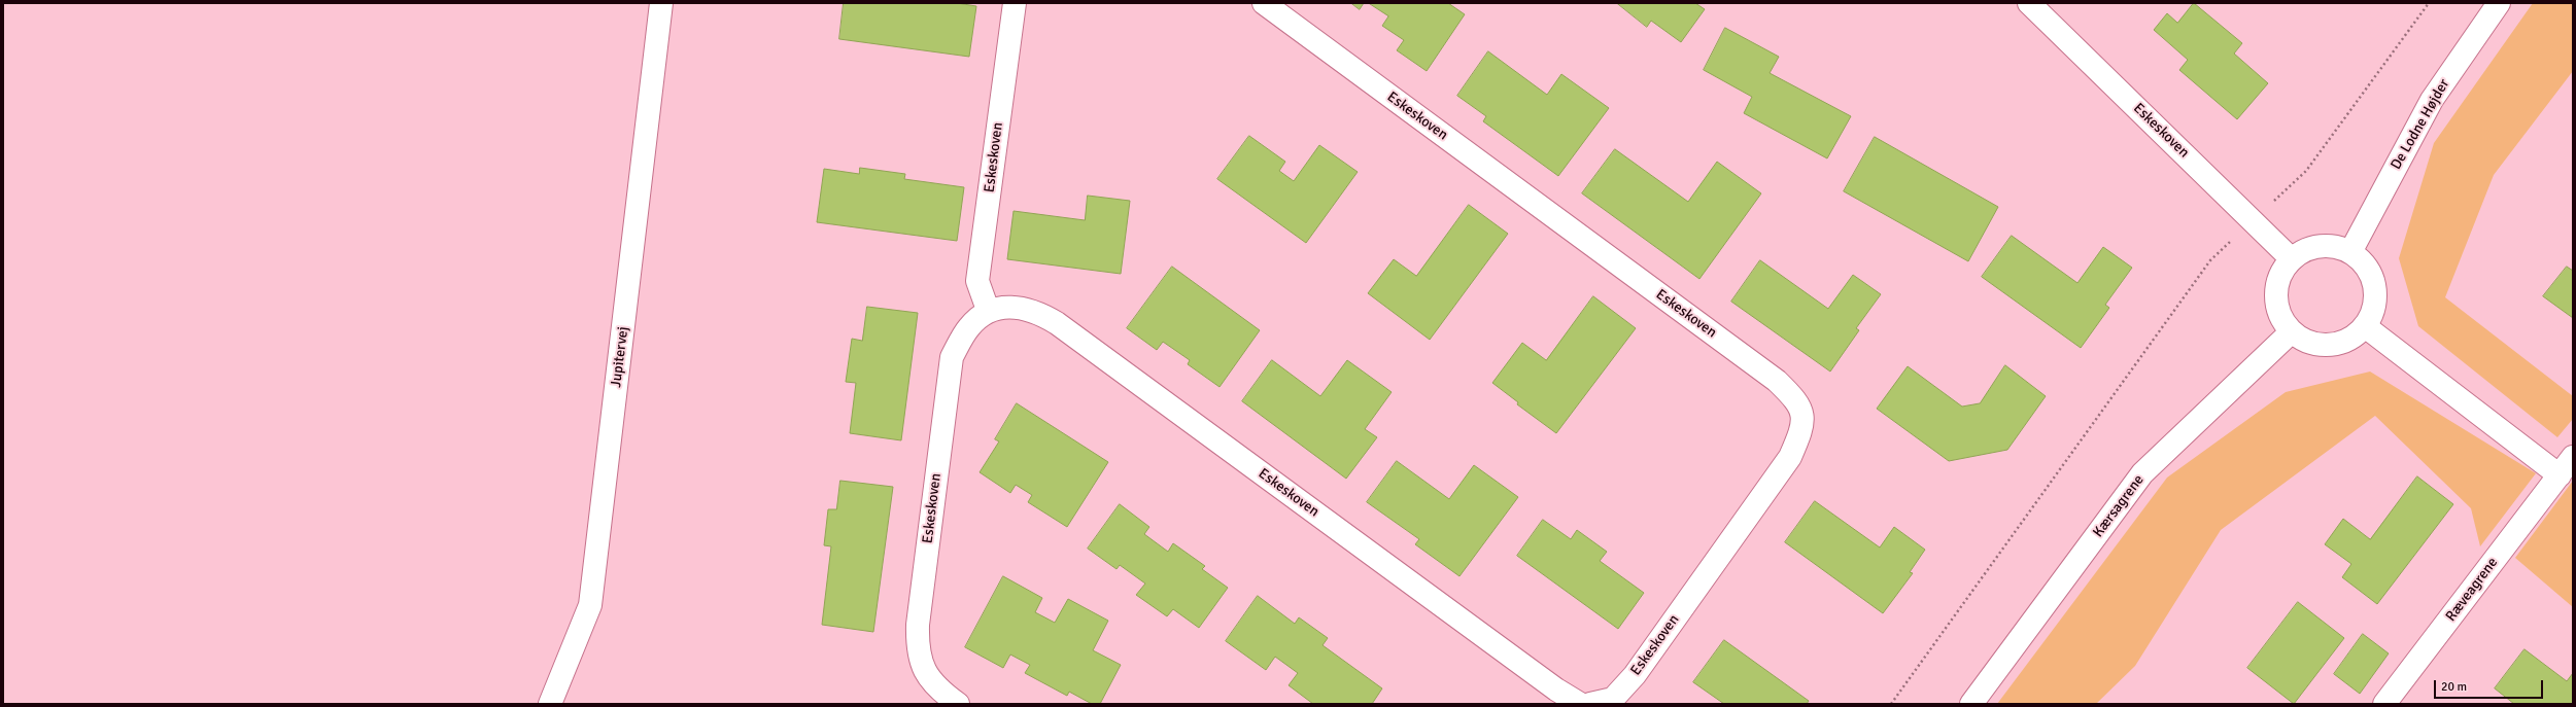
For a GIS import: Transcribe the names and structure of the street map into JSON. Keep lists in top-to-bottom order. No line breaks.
{"streets":{"street":["Eskeskoven","De Lodne Højder","Jupitervej","Kærsagrene","Ræveagrene"]},"crossings":[["Eskeskoven","De Lodne Højder"],["Eskeskoven","Kærsagrene"],["De Lodne Højder","Kærsagrene"]],"scale_bar":"20 m"}
